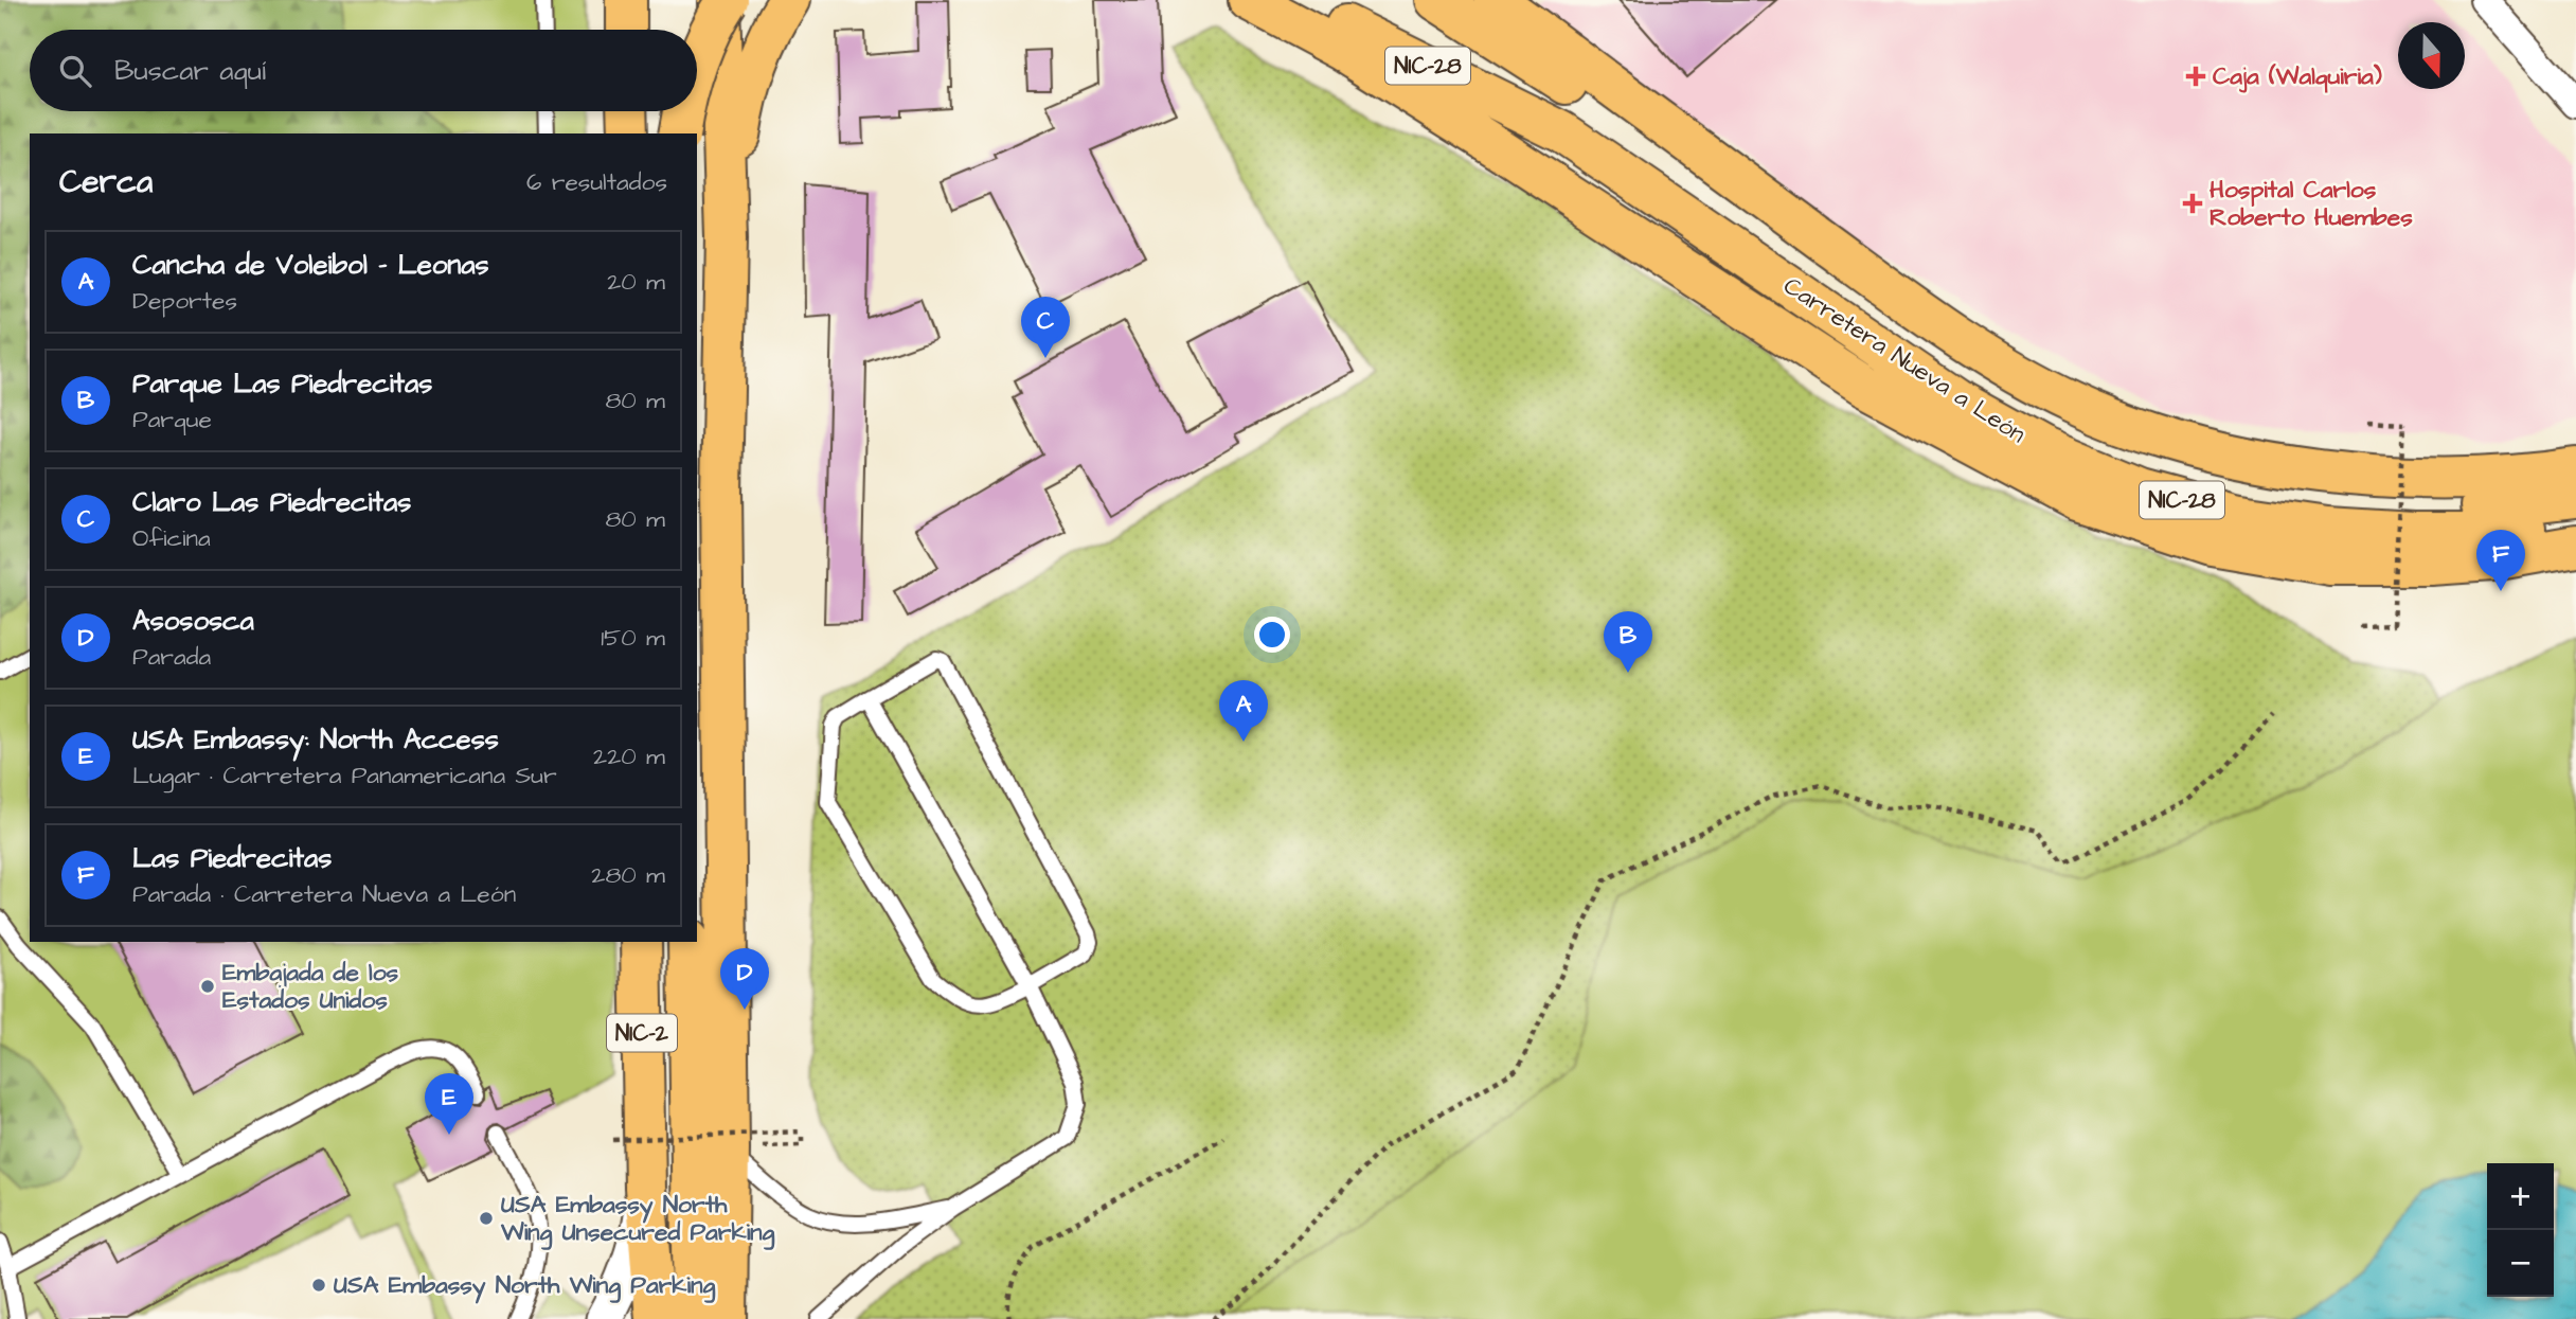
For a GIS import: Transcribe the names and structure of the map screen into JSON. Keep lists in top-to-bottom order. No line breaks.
{"streets":{"highway":["NIC-28","Carretera Nueva a León","NIC-2"]},"places":{"health":["Caja (Walquiria)","Hospital Carlos Roberto Huembes"],"other":["Embajada de los Estados Unidos","USA Embassy North Wing Unsecured Parking","USA Embassy North Wing Parking"]},"north":"bottom","page":{"search":"Buscar aquí","heading":["Cerca","6 resultados"],"list":[{"mark":"A","name":"Cancha de Voleibol - Leonas","note":"Deportes","value":"20 m"},{"mark":"B","name":"Parque Las Piedrecitas","note":"Parque","value":"80 m"},{"mark":"C","name":"Claro Las Piedrecitas","note":"Oficina","value":"80 m"},{"mark":"D","name":"Asososca","note":"Parada","value":"150 m"},{"mark":"E","name":"USA Embassy: North Access","note":"Lugar · Carretera Panamericana Sur","value":"220 m"},{"mark":"F","name":"Las Piedrecitas","note":"Parada · Carretera Nueva a León","value":"280 m"}],"pins":["C","F","B","A","D","E"],"map_buttons":["+","−"]}}
